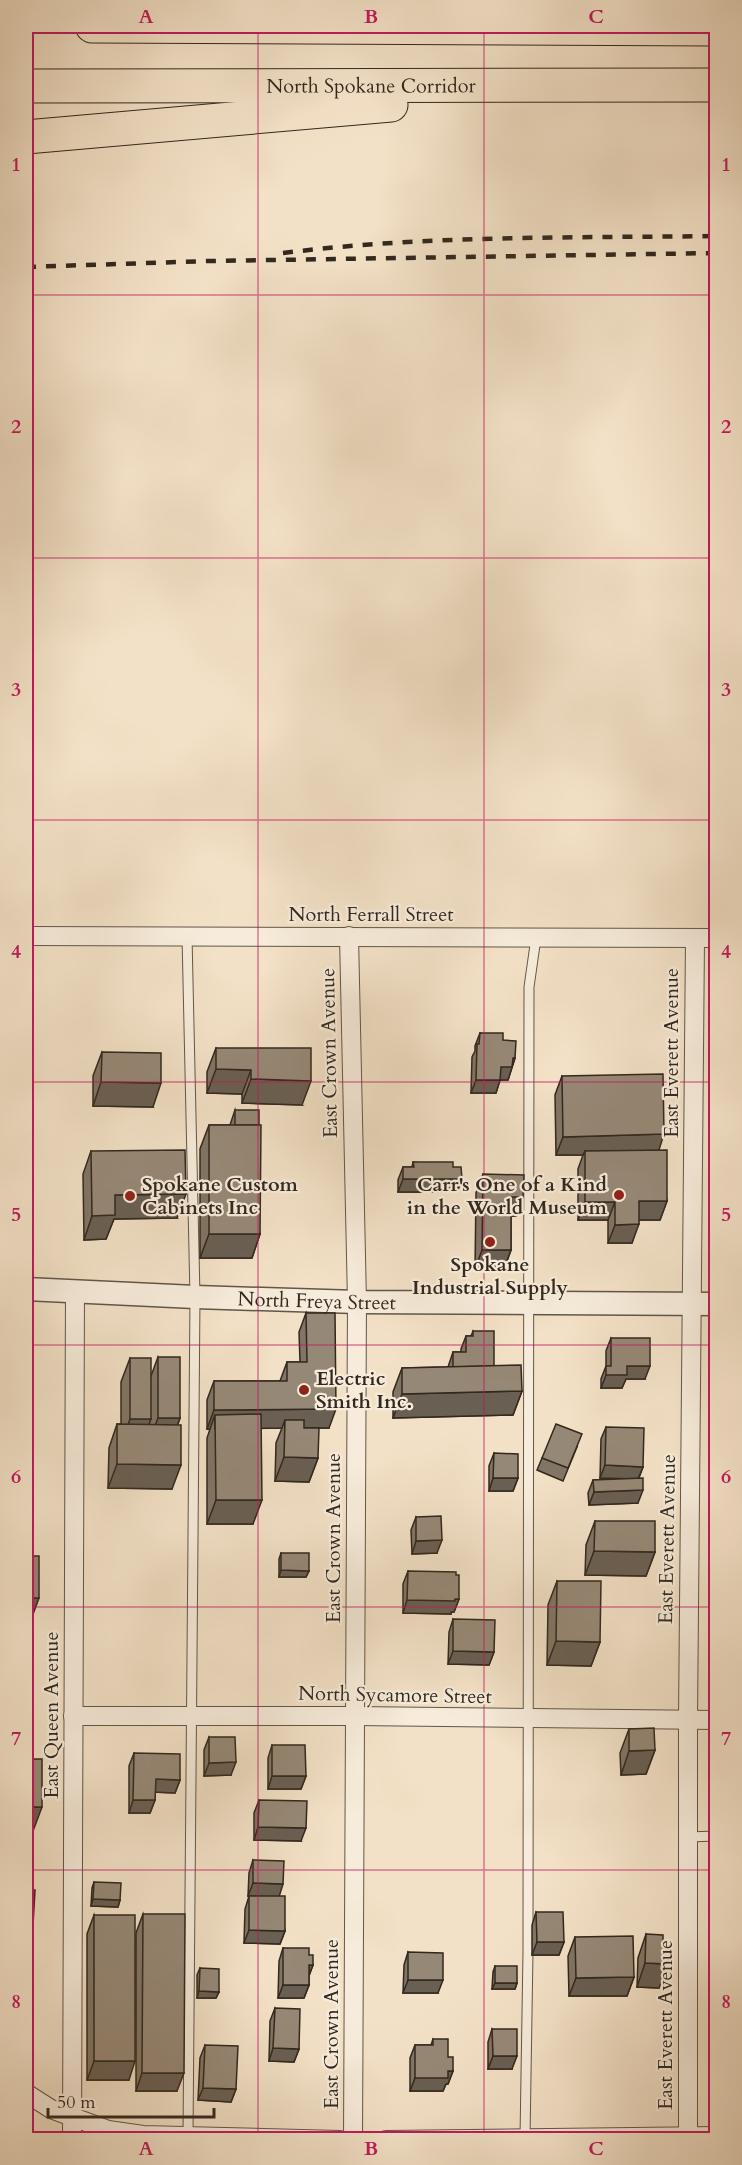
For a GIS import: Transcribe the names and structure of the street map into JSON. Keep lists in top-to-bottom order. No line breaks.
{"streets":{"highway":["North Spokane Corridor"],"street":["North Ferrall Street","East Crown Avenue","East Everett Avenue","North Freya Street","North Sycamore Street","East Queen Avenue"]},"crossings":[["North Ferrall Street","East Crown Avenue"],["North Ferrall Street","East Everett Avenue"],["East Crown Avenue","North Freya Street"],["East Crown Avenue","North Sycamore Street"],["East Everett Avenue","North Freya Street"],["East Everett Avenue","North Sycamore Street"],["North Freya Street","East Queen Avenue"],["North Sycamore Street","East Queen Avenue"]],"places":["Carr's One of a Kind in the World Museum","Spokane Custom Cabinets Inc","Spokane Industrial Supply","Electric Smith Inc."],"scale_bar":"50 m","grid":{"columns":["A","B","C"],"rows":["1","2","3","4","5","6","7","8"]}}
